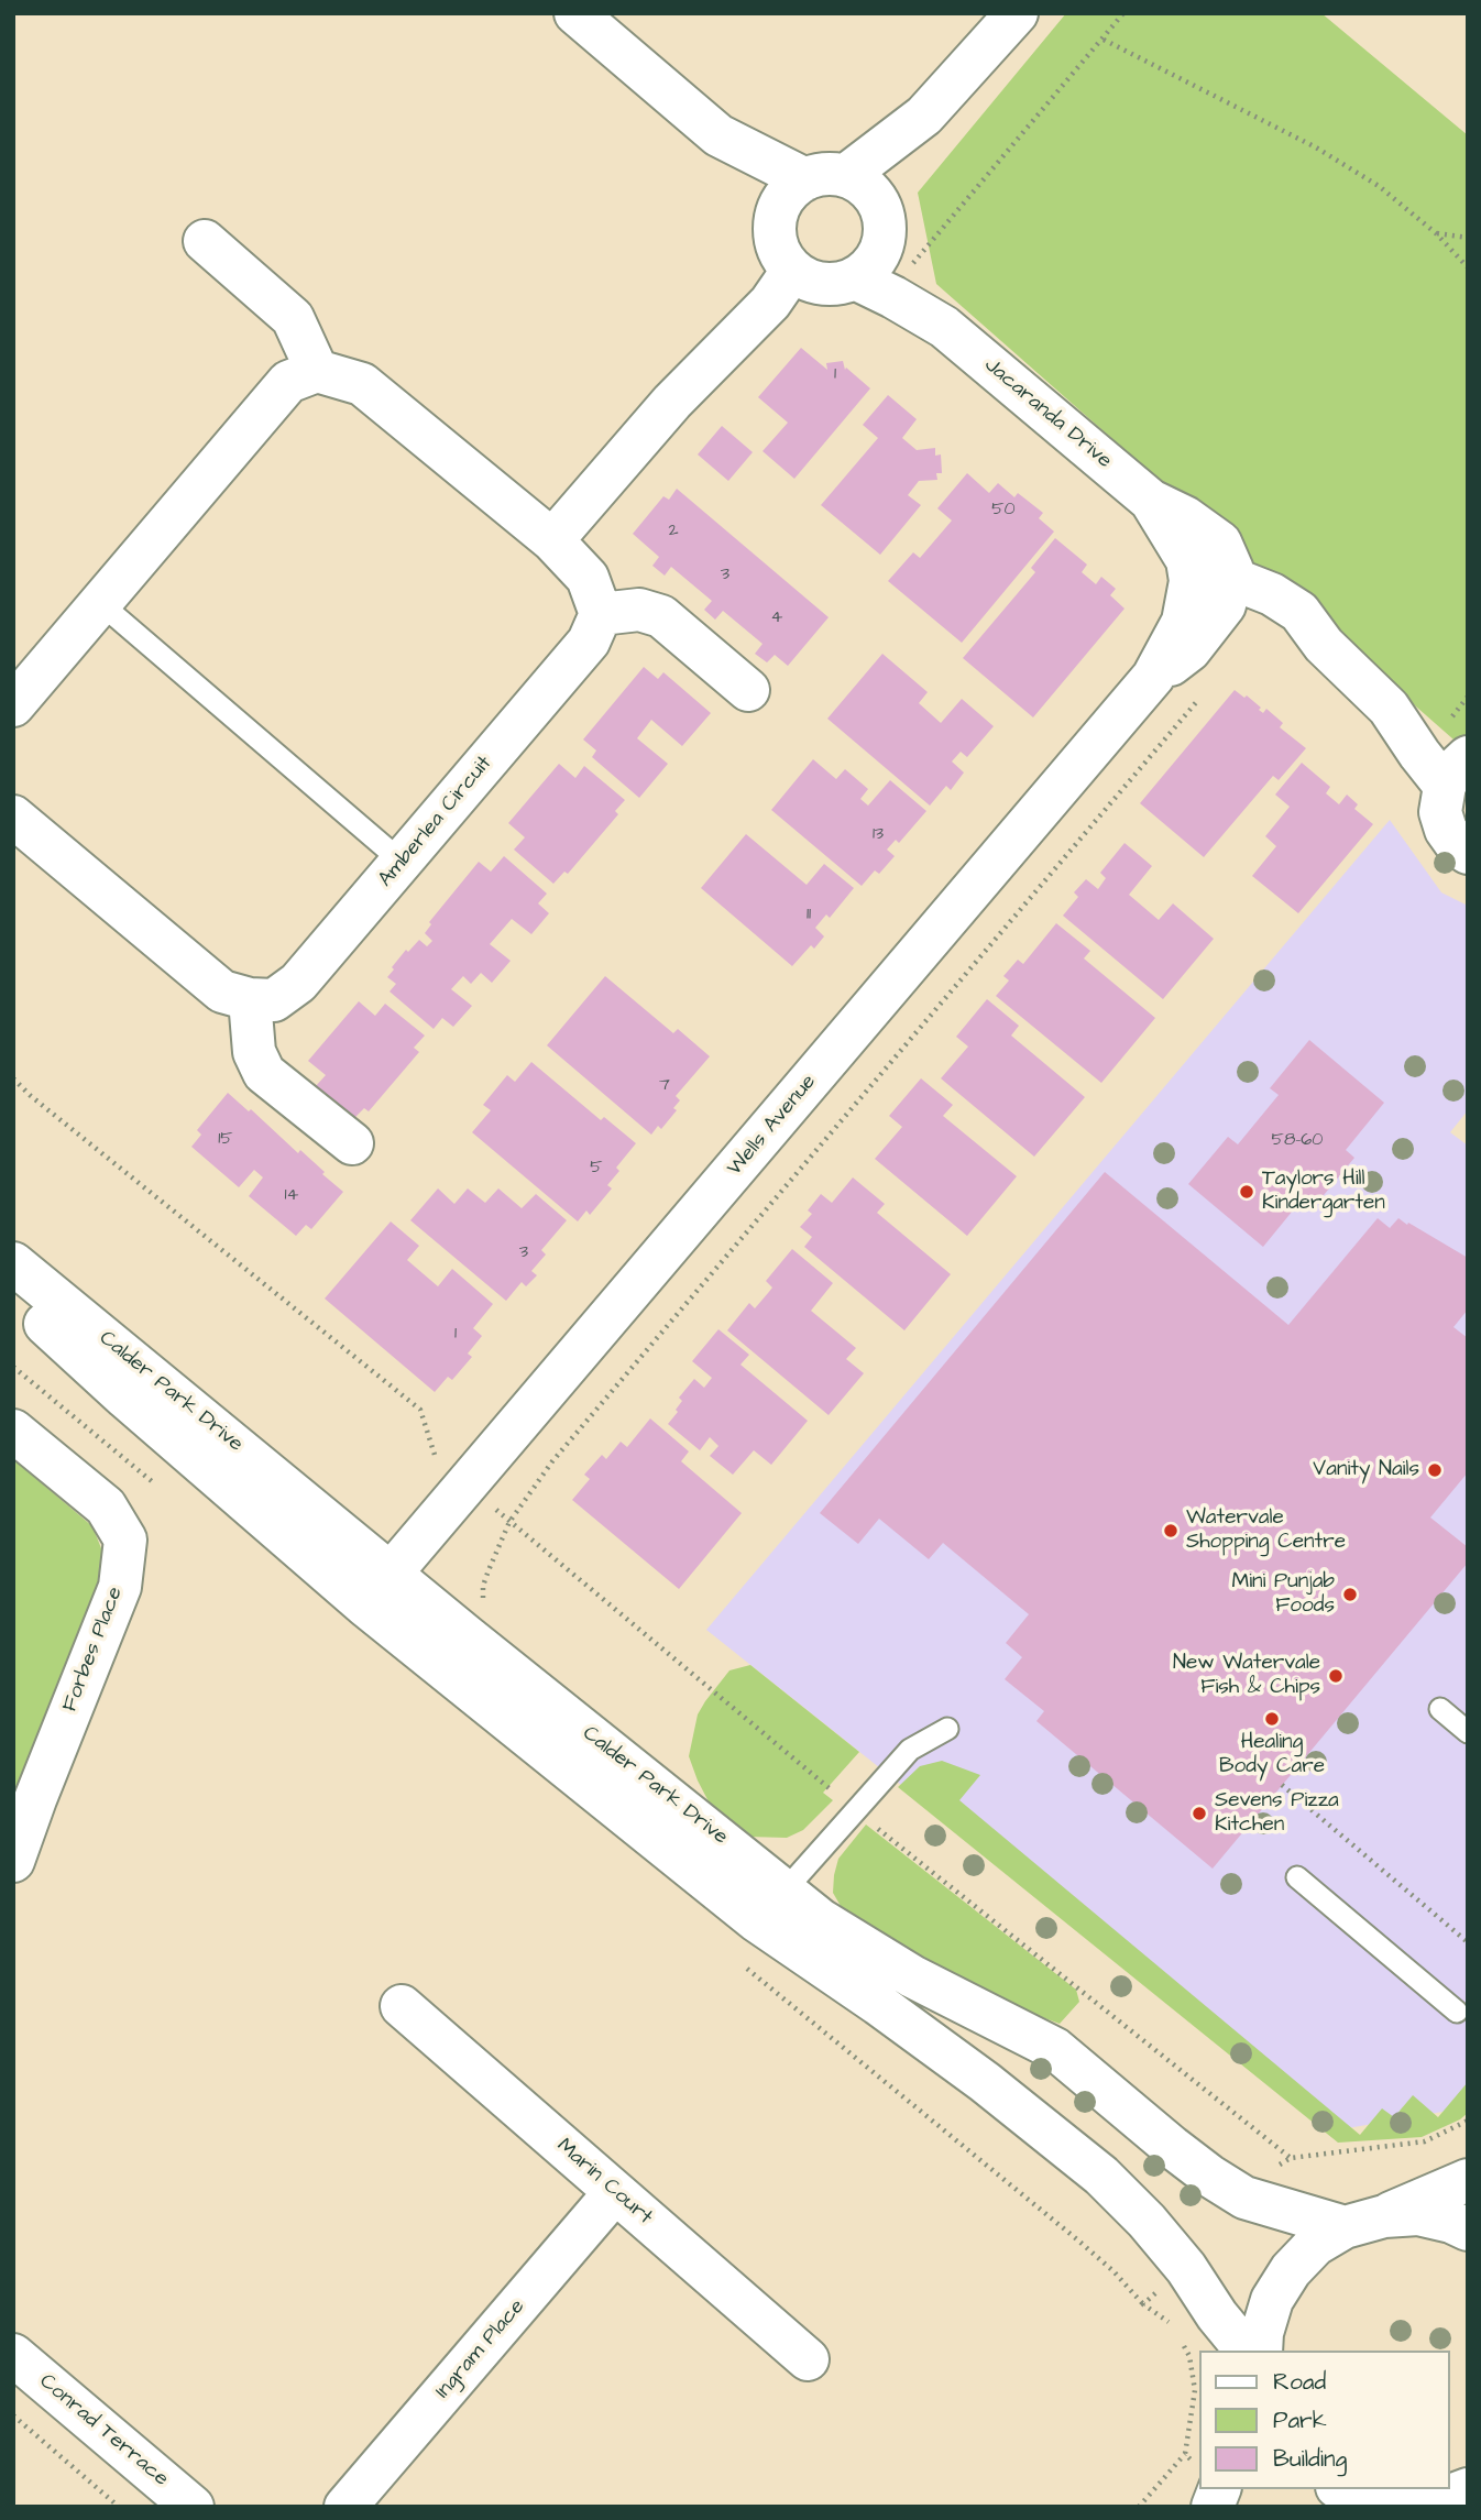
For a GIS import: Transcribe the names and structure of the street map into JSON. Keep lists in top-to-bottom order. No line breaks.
{"streets":{"street":["Jacaranda Drive","Amberlea Circuit","Wells Avenue","Calder Park Drive","Forbes Place","Marin Court","Ingram Place","Conrad Terrace"]},"crossings":[["Jacaranda Drive","Wells Avenue"],["Wells Avenue","Calder Park Drive"],["Marin Court","Ingram Place"]],"places":["Taylors Hill Kindergarten","Vanity Nails","Watervale Shopping Centre","Mini Punjab Foods","New Watervale Fish & Chips","Healing Body Care","Sevens Pizza Kitchen"],"house_numbers":["1","50","2","3","4","13","11","7","15","58-60","5","14","3","1"],"legend":["Road","Park","Building"]}
